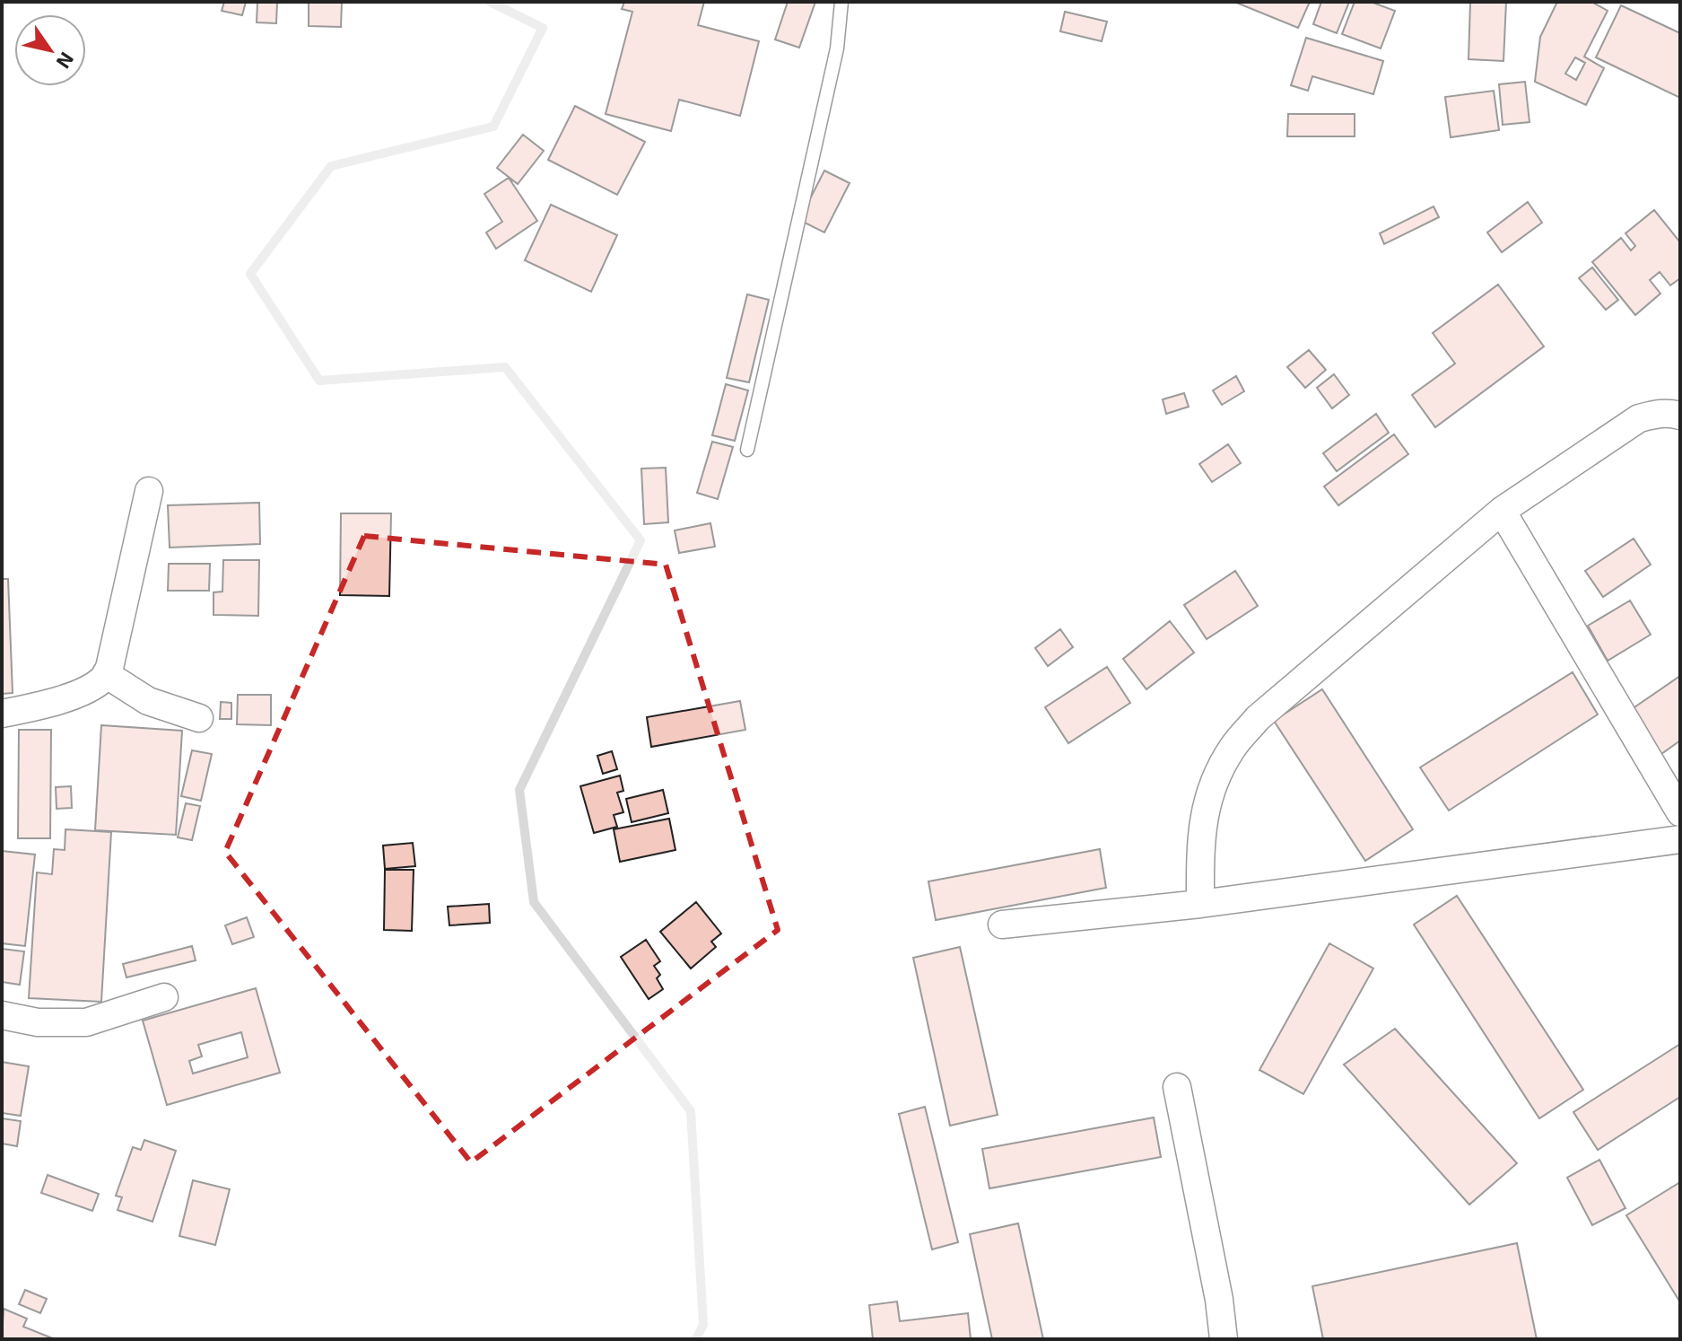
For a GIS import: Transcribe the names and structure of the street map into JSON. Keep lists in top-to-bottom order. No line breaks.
{"north":"bottom right"}
